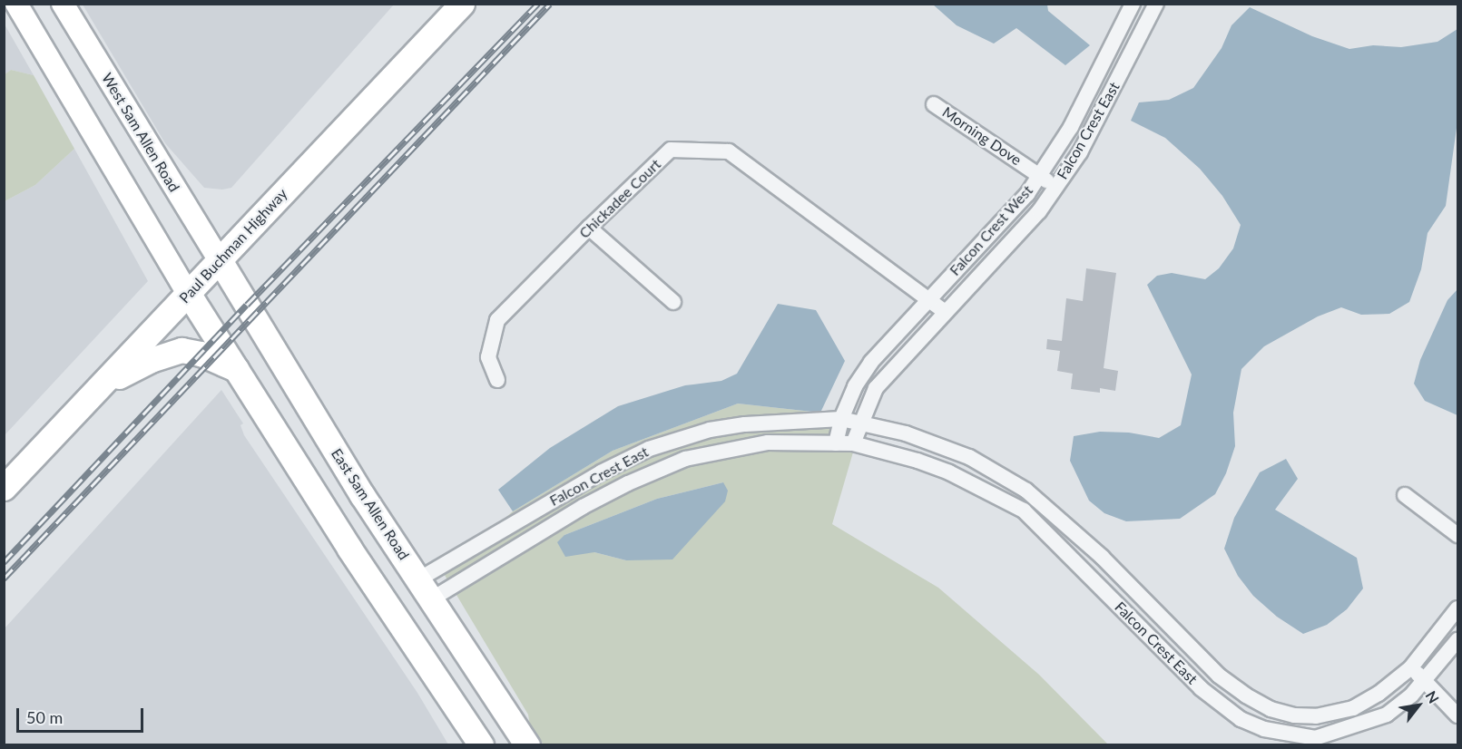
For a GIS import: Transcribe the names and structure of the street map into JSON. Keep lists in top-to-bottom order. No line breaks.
{"streets":{"main road":["Paul Buchman Highway","East Sam Allen Road"],"street":["Falcon Crest East","West Sam Allen Road","Morning Dove","Chickadee Court","Falcon Crest West"]},"crossings":[["Falcon Crest East","Morning Dove"],["Falcon Crest East","Chickadee Court"],["Falcon Crest East","Falcon Crest West"],["Falcon Crest East","East Sam Allen Road"],["West Sam Allen Road","Paul Buchman Highway"],["West Sam Allen Road","East Sam Allen Road"],["Morning Dove","Falcon Crest West"],["Chickadee Court","Falcon Crest West"],["Paul Buchman Highway","East Sam Allen Road"]],"scale_bar":"50 m","north":"top right"}
